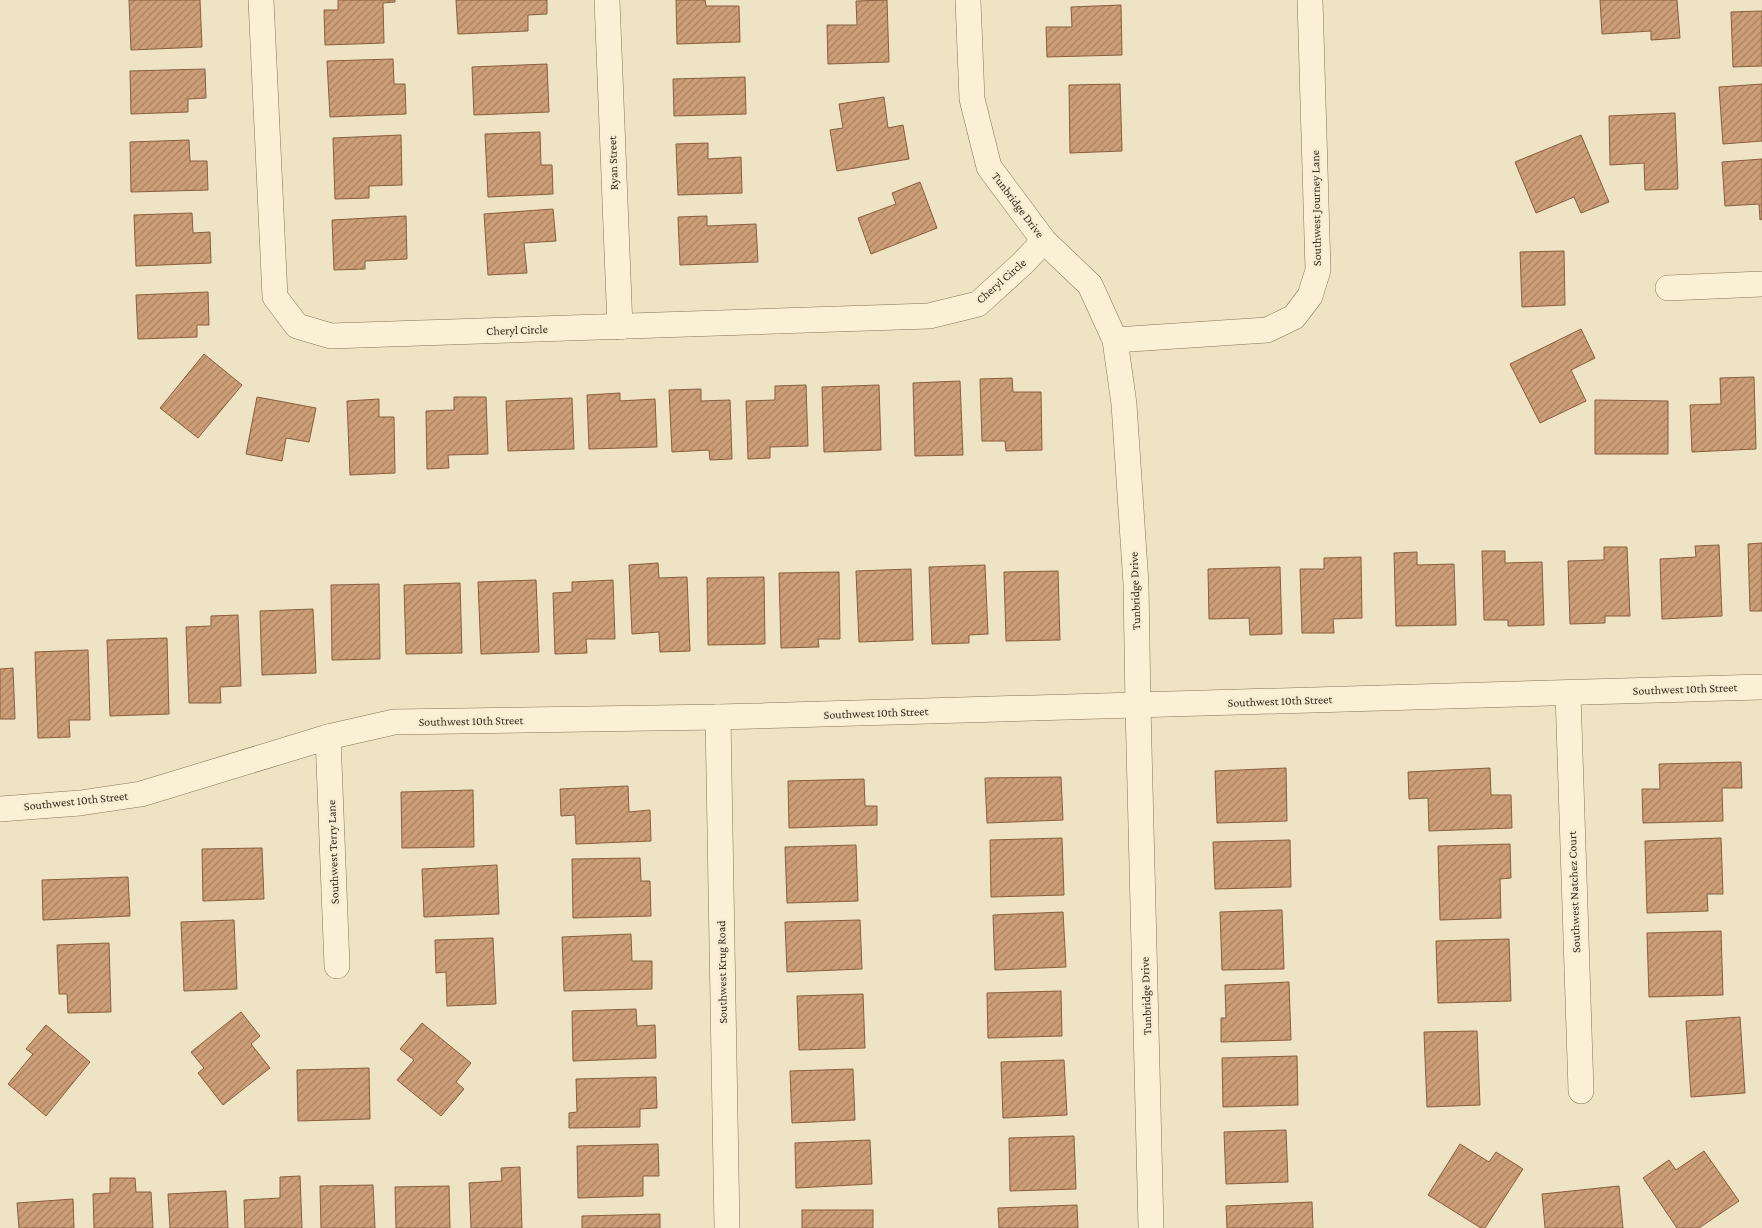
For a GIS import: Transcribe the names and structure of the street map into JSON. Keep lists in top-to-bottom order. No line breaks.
{"streets":{"street":["Ryan Street","Tunbridge Drive","Southwest Journey Lane","Cheryl Circle","Southwest 10th Street","Southwest Terry Lane","Southwest Natchez Court","Southwest Krug Road"]},"crossings":[["Ryan Street","Cheryl Circle"],["Tunbridge Drive","Southwest Journey Lane"],["Tunbridge Drive","Cheryl Circle"],["Tunbridge Drive","Southwest 10th Street"],["Southwest 10th Street","Southwest Terry Lane"],["Southwest 10th Street","Southwest Natchez Court"],["Southwest 10th Street","Southwest Krug Road"]]}
